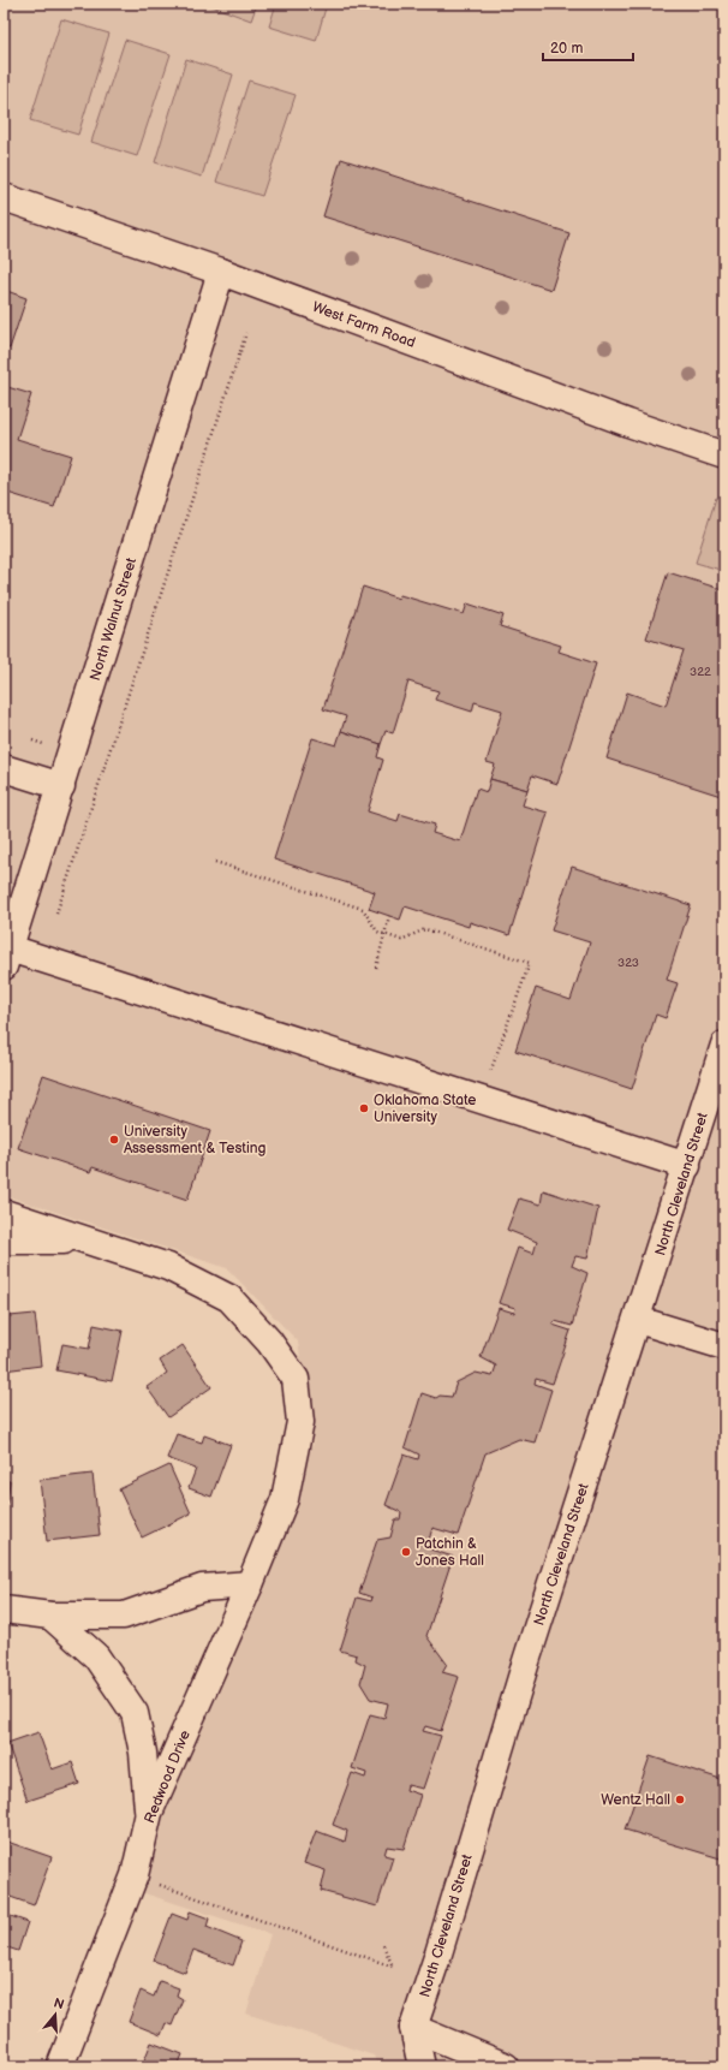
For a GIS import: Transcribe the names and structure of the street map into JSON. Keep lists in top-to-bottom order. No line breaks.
{"streets":{"street":["West Farm Road","North Walnut Street","North Cleveland Street","Redwood Drive"]},"crossings":[["West Farm Road","North Walnut Street"]],"places":["Oklahoma State University","University Assessment & Testing","Patchin & Jones Hall","Wentz Hall"],"house_numbers":["322","323"],"scale_bar":"20 m","north":"top"}
